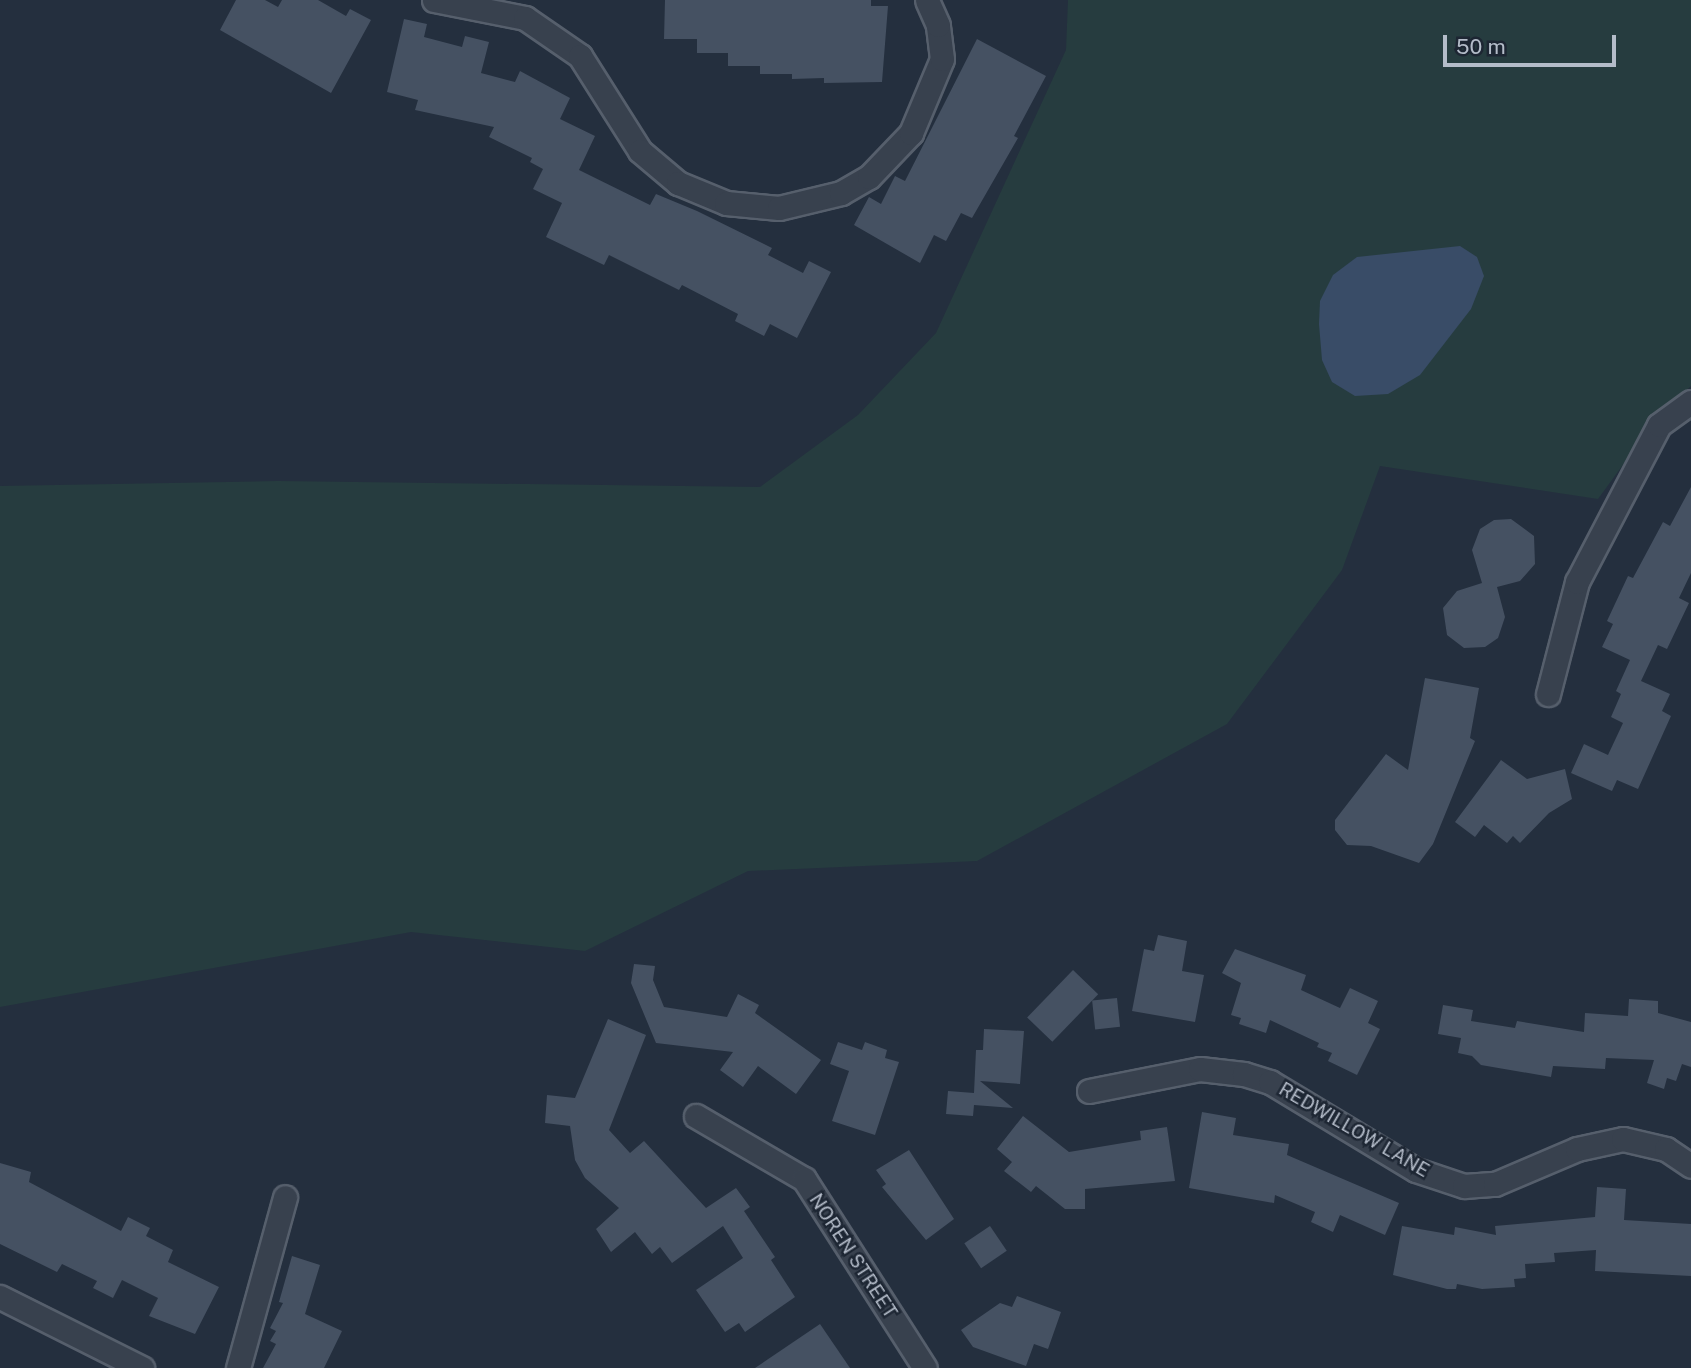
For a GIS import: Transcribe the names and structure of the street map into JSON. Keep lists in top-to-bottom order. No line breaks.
{"streets":{"street":["REDWILLOW LANE","NOREN STREET"]},"scale_bar":"50 m"}
